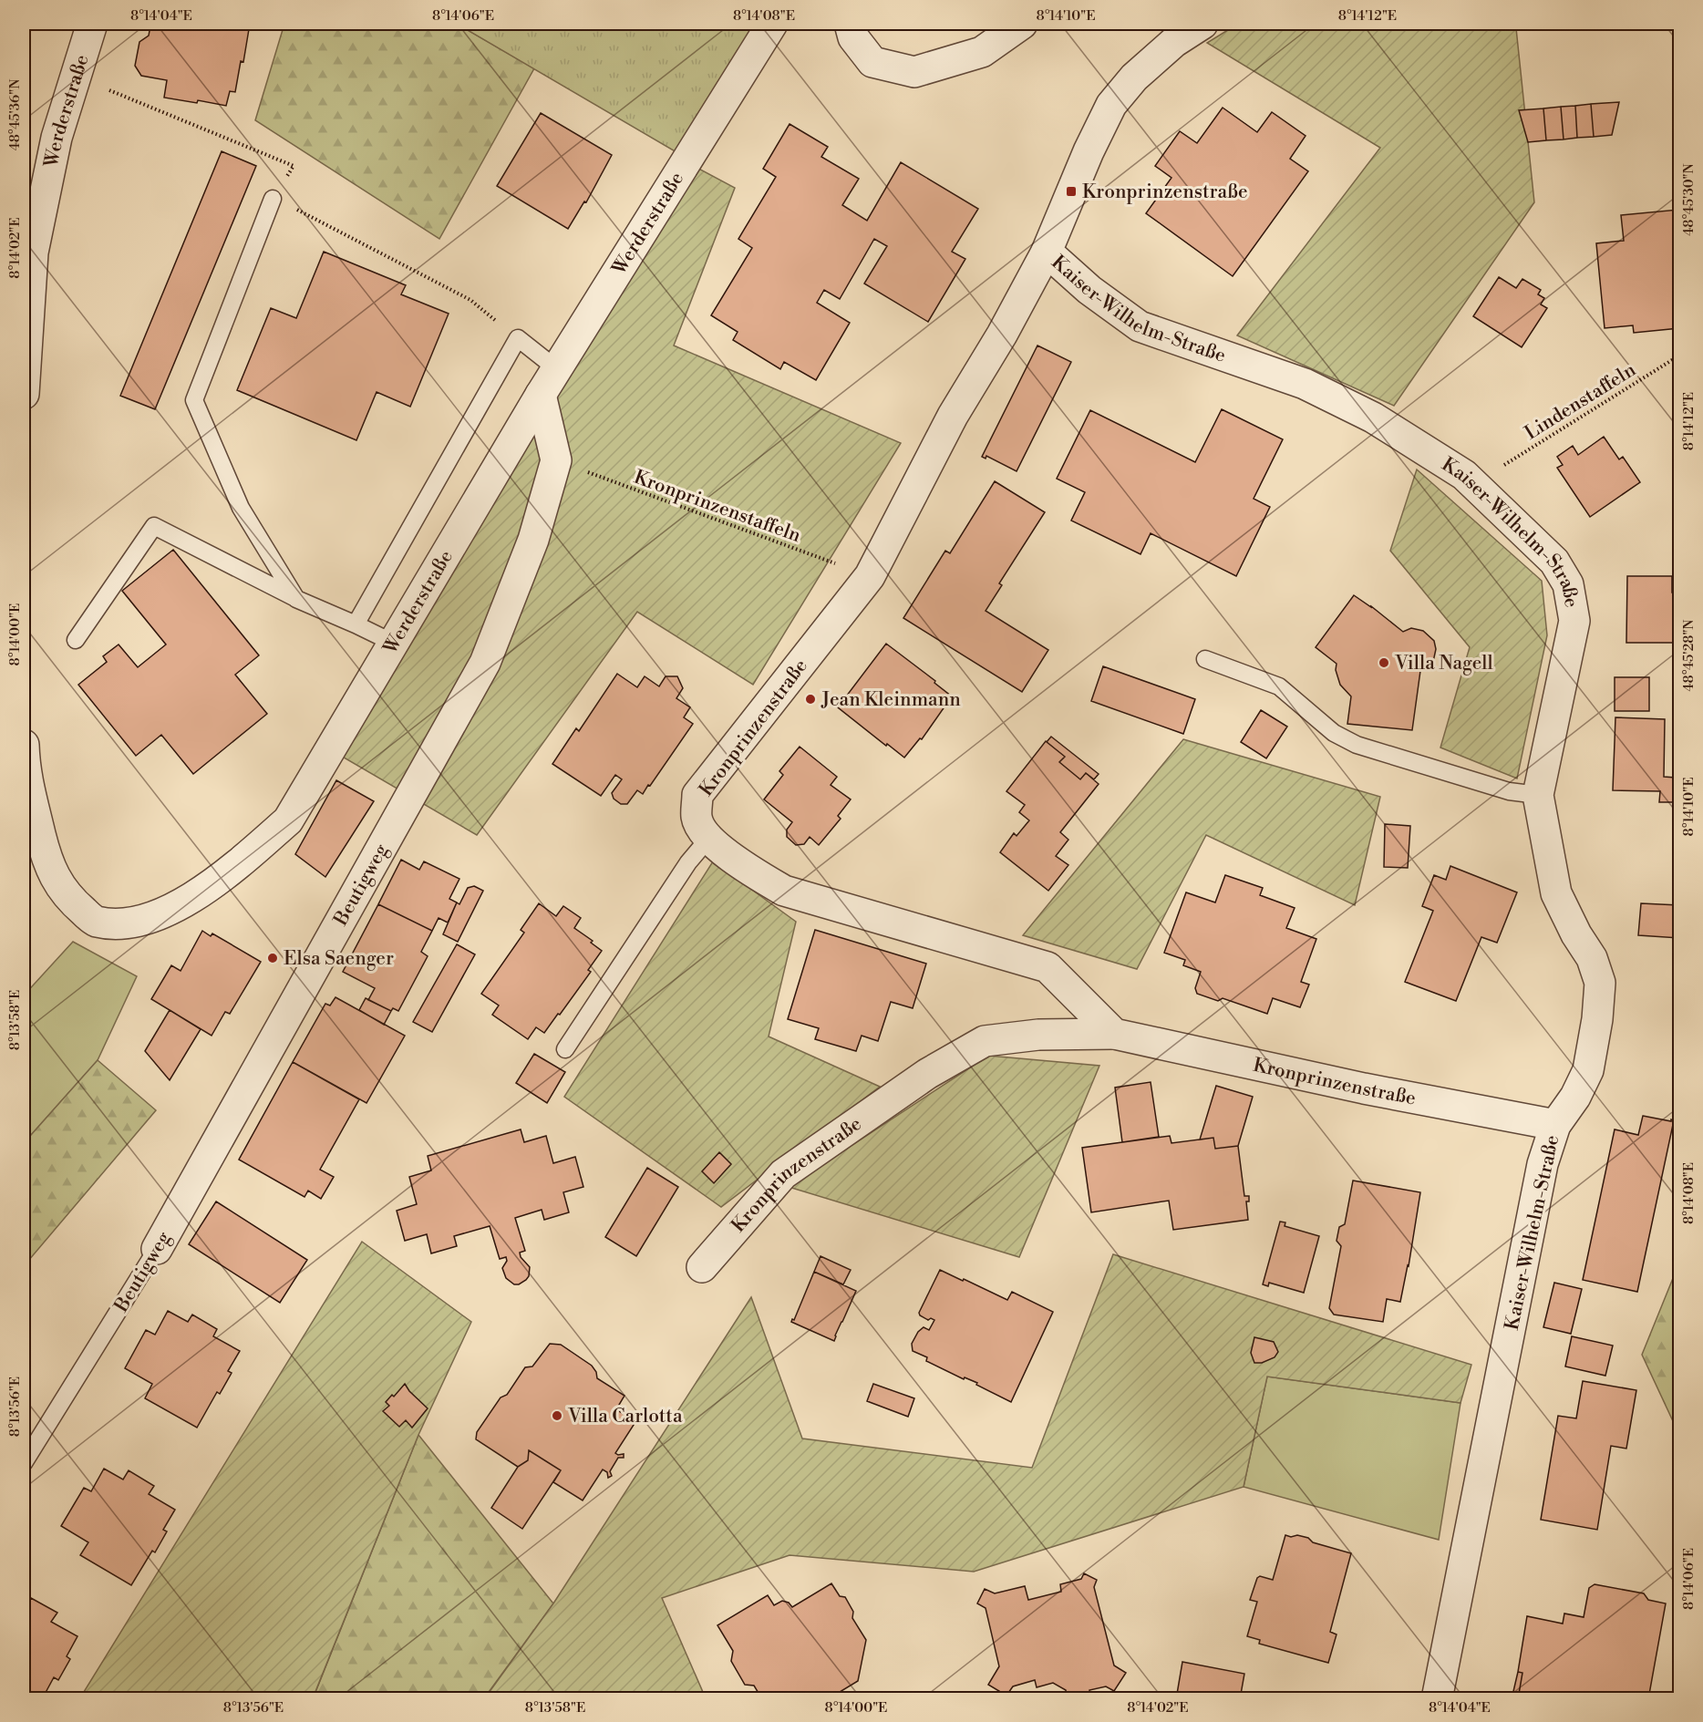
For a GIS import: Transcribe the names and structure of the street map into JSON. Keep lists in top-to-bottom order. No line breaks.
{"streets":{"street":["Werderstraße","Kaiser-Wilhelm-Straße","Kronprinzenstraße","Beutigweg"],"path":["Lindenstaffeln","Kronprinzenstaffeln"]},"crossings":[["Werderstraße","Beutigweg"],["Kaiser-Wilhelm-Straße","Kronprinzenstraße"],["Kronprinzenstaffeln","Kronprinzenstraße"],["Kronprinzenstaffeln","Beutigweg"]],"places":{"transit":["Kronprinzenstraße"],"other":["Villa Nagell","Jean Kleinmann","Elsa Saenger","Villa Carlotta"]},"coordinates":["8°14'04\"E","8°14'06\"E","8°14'08\"E","8°14'10\"E","8°14'12\"E","48°45'36\"N","48°45'30\"N","8°14'02\"E","8°14'00\"E","48°45'28\"N","8°13'58\"E","8°13'56\"E"]}
